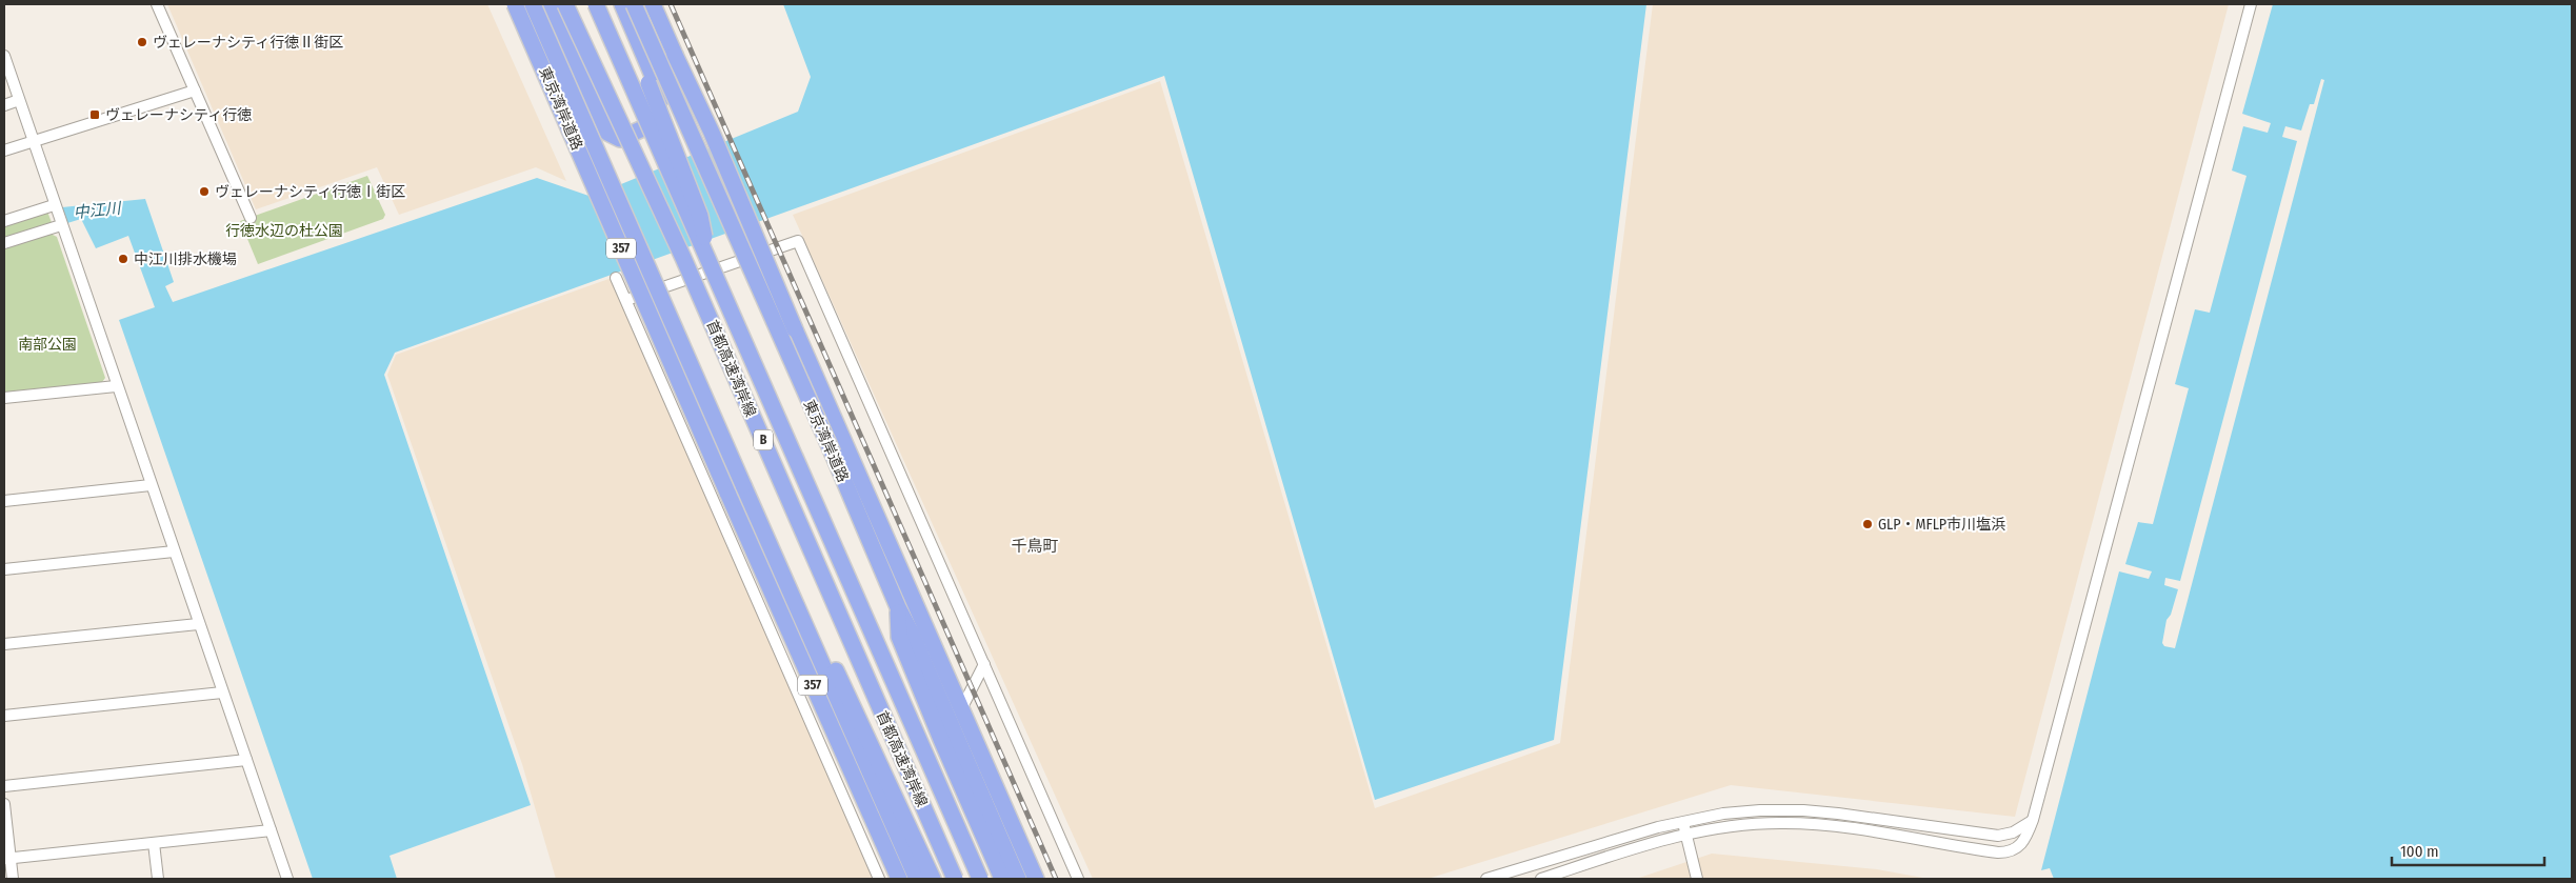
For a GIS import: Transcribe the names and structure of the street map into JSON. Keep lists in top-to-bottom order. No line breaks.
{"streets":{"highway":["東京湾岸道路","357","首都高速湾岸線","B"]},"districts":["千鳥町"],"water":["中江川"],"parks":["行徳水辺の杜公園","南部公園"],"places":{"other":["ヴェレーナシティ行徳Ⅱ街区","ヴェレーナシティ行徳Ⅰ街区","中江川排水機場","GLP・MFLP市川塩浜"],"transit":["ヴェレーナシティ行徳"]},"scale_bar":"100 m"}
